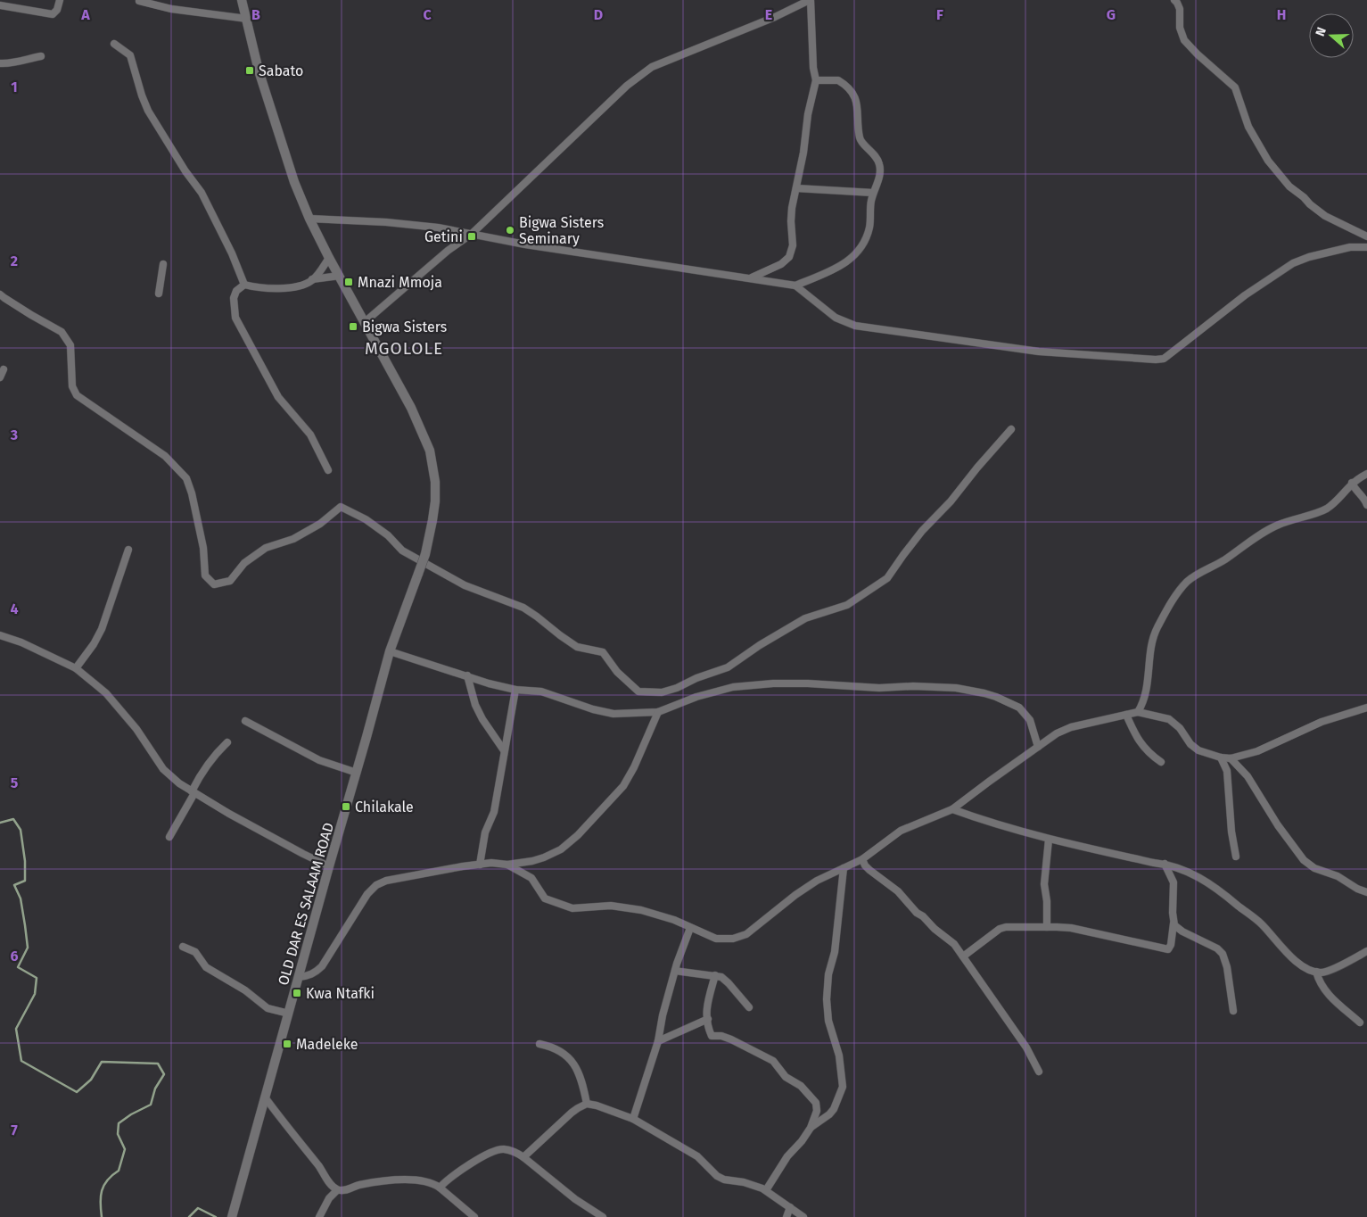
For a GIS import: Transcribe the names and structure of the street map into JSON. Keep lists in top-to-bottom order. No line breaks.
{"streets":{"street":["OLD DAR ES SALAAM ROAD"]},"districts":["MGOLOLE"],"places":{"transit":["Sabato","Getini","Mnazi Mmoja","Bigwa Sisters","Chilakale","Kwa Ntafki","Madeleke"],"other":["Bigwa Sisters Seminary"]},"north":"left","grid":{"columns":["A","B","C","D","E","F","G","H"],"rows":["1","2","3","4","5","6","7"]}}
